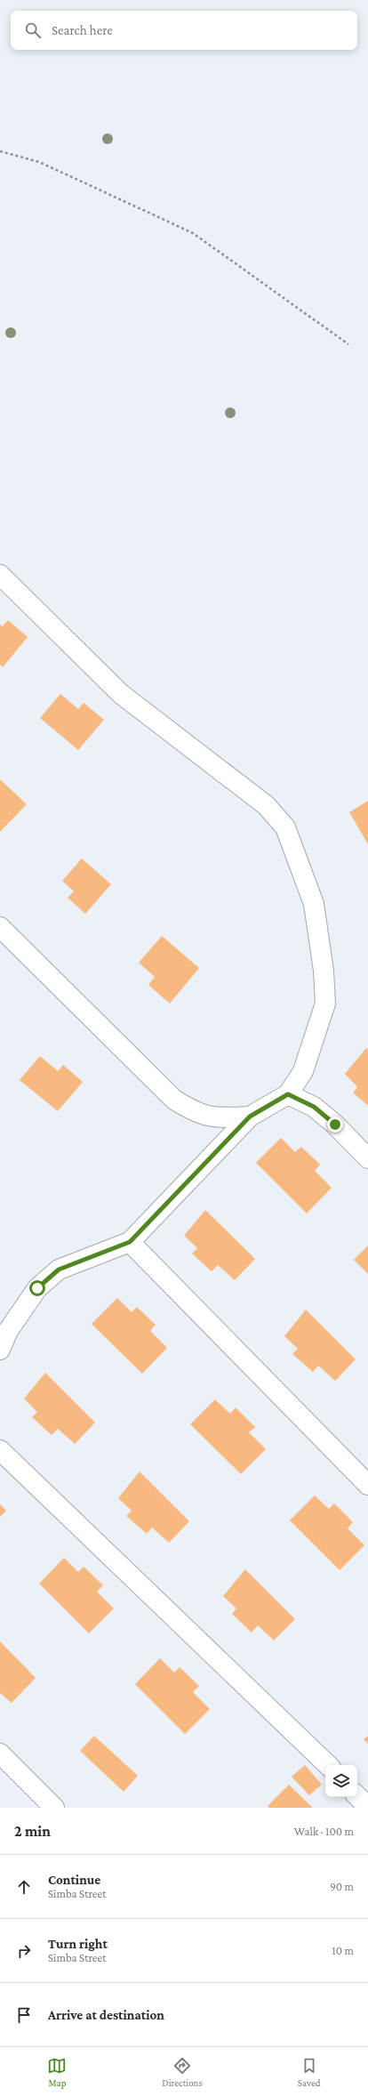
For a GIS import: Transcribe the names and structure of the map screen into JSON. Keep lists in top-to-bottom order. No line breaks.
{"page":{"search":"Search here","heading":["2 min","Walk · 100 m"],"list":[["Continue","Simba Street","90 m"],["Turn right","Simba Street","10 m"],"Arrive at destination"],"nav":["Map","Directions","Saved"]}}
